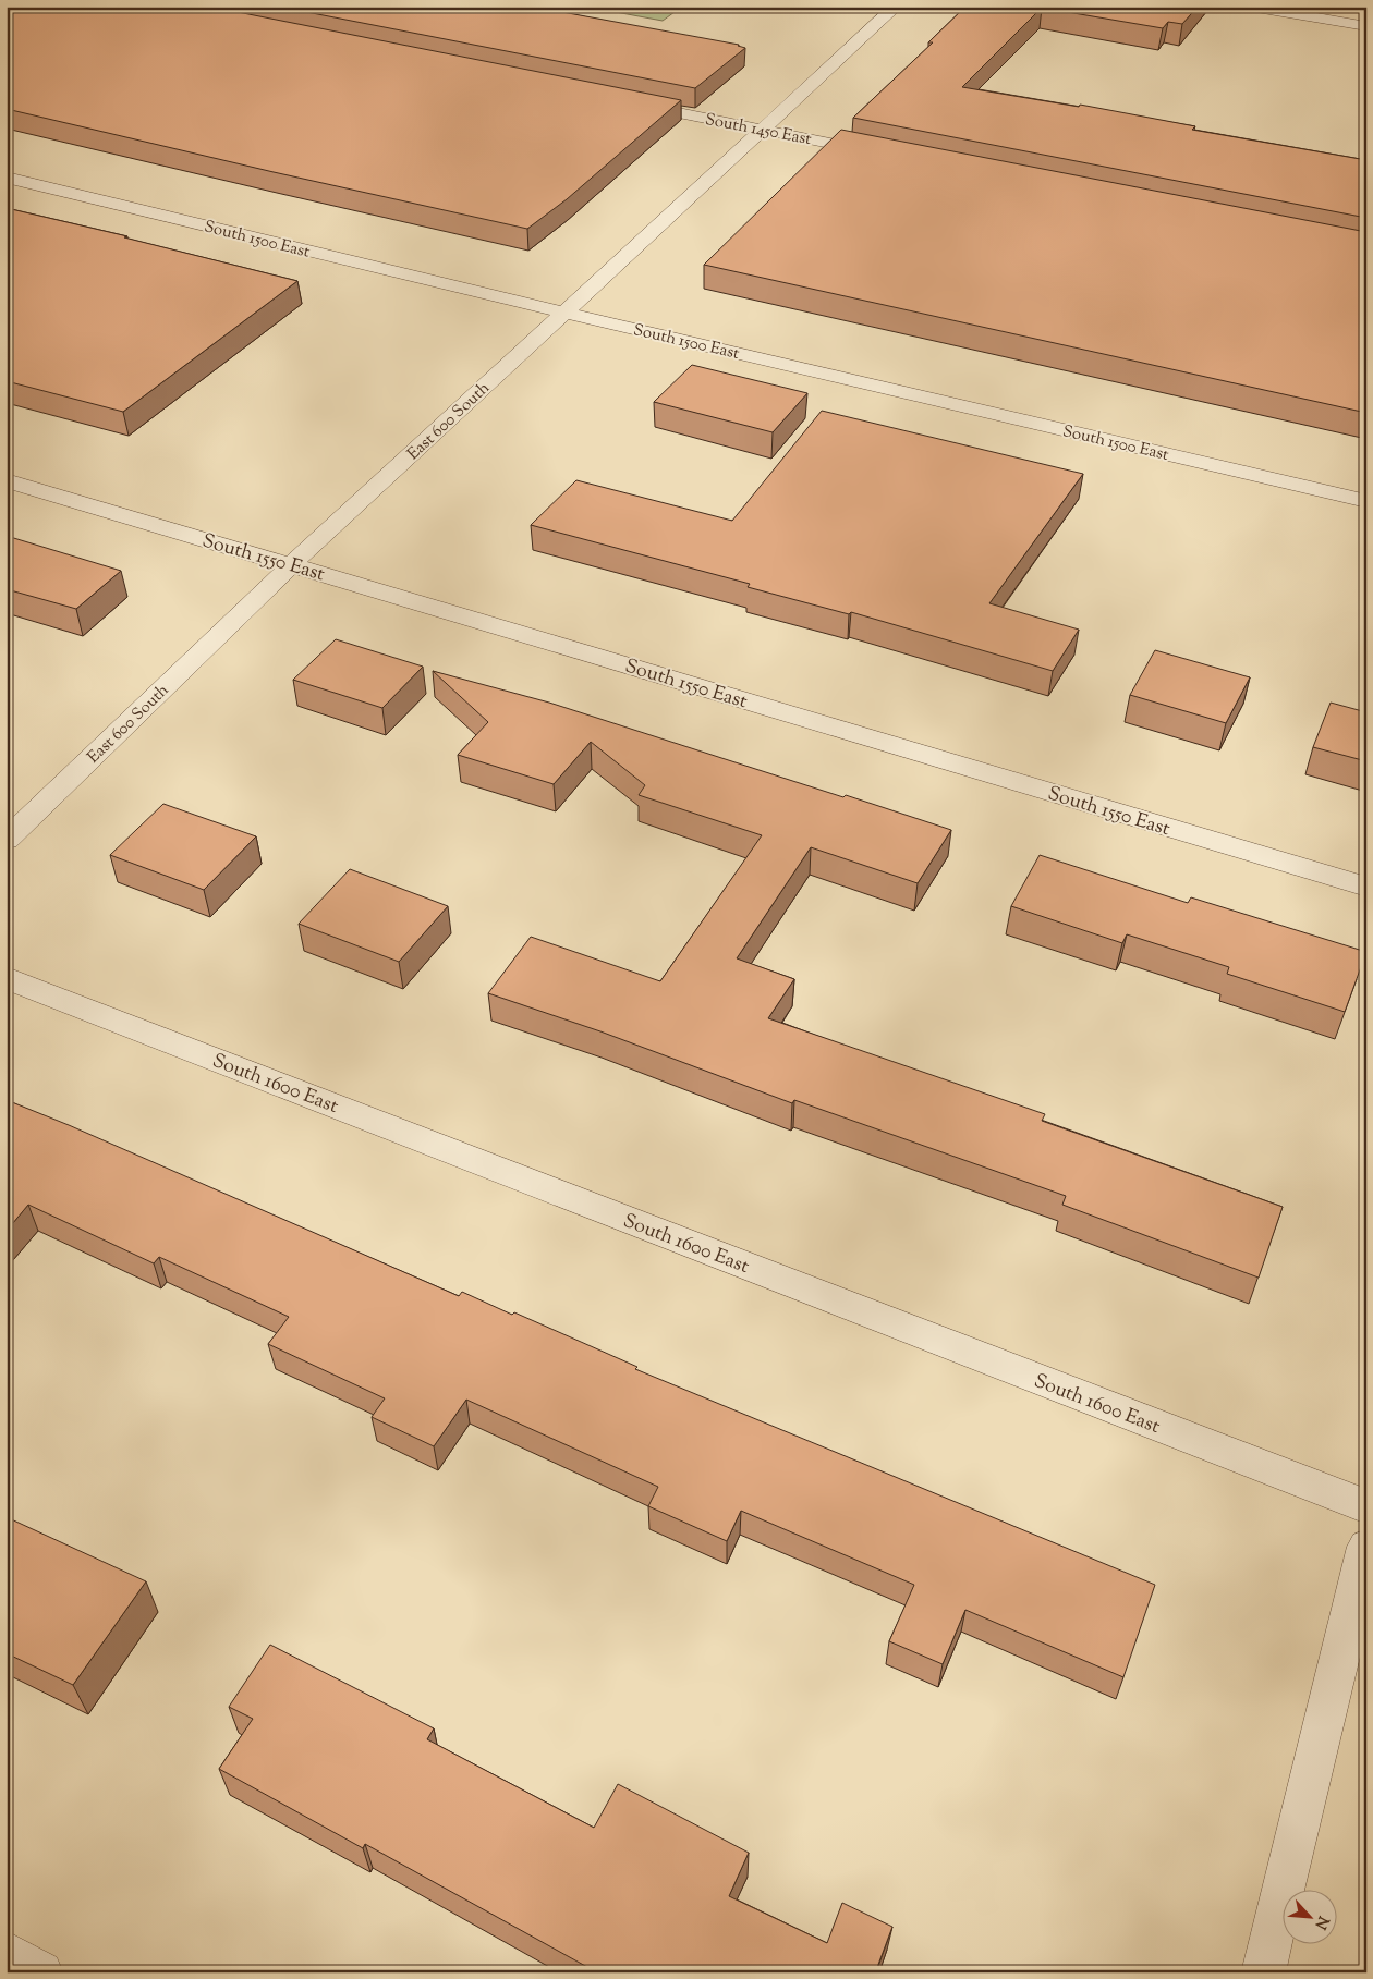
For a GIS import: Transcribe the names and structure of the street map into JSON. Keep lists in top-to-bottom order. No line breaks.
{"streets":{"street":["South 1450 East","South 1500 East","East 600 South","South 1550 East","South 1600 East"]},"crossings":[["South 1450 East","East 600 South"],["South 1500 East","East 600 South"],["East 600 South","South 1550 East"]],"north":"bottom right"}
